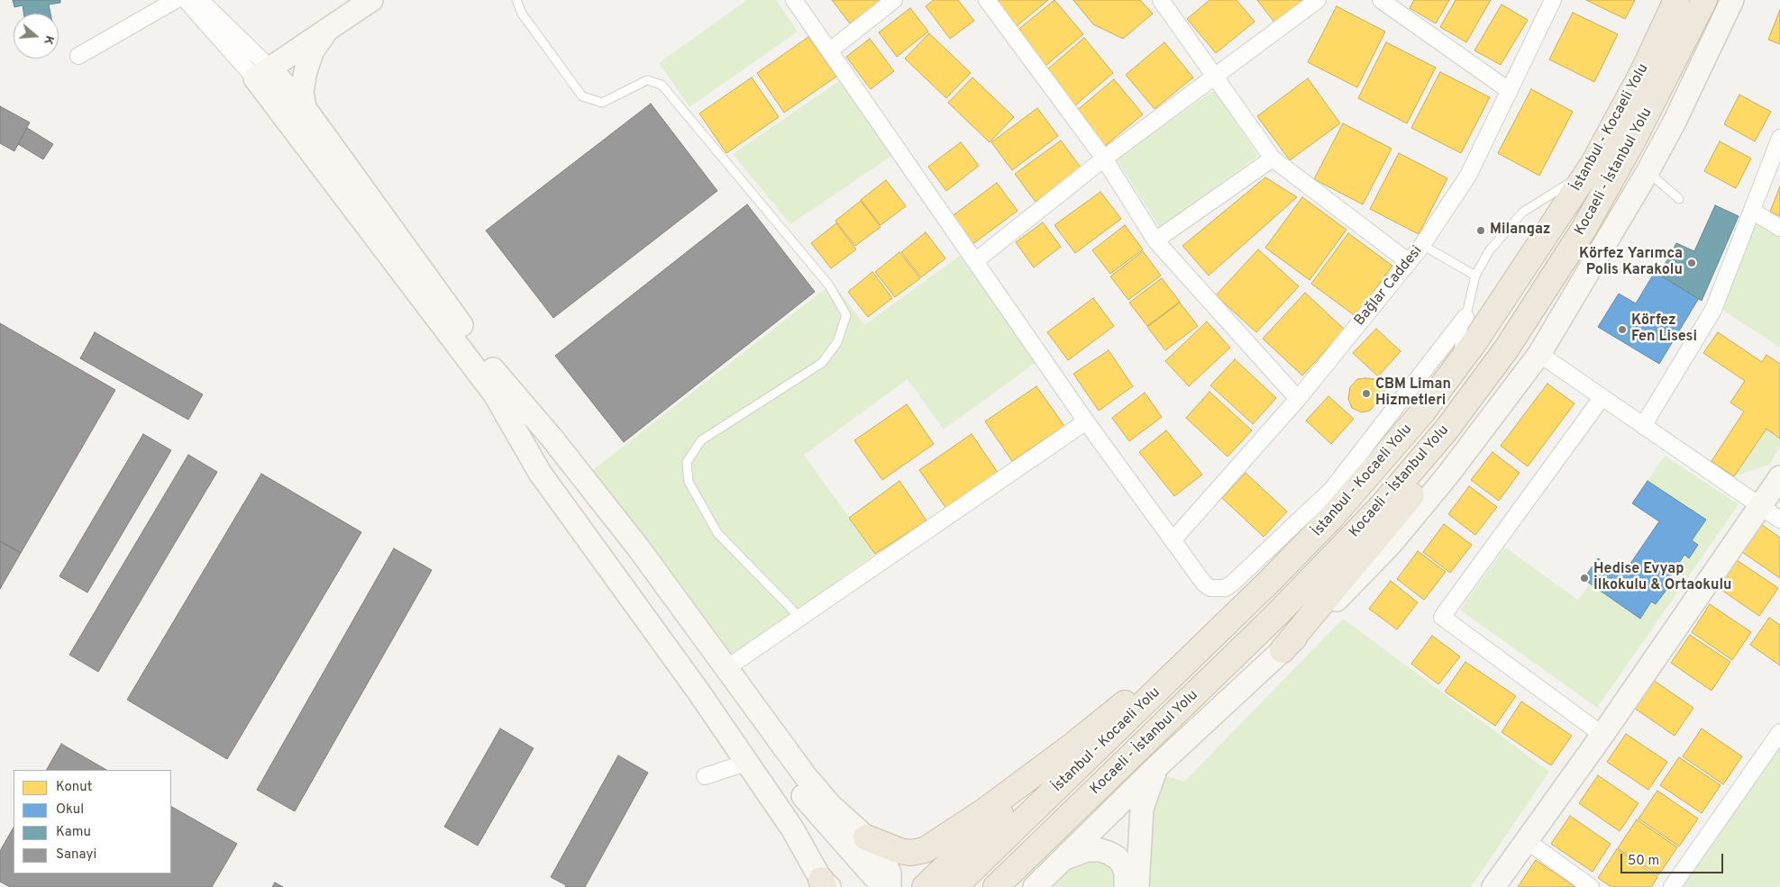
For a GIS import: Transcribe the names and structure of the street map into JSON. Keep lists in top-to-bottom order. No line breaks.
{"streets":{"highway":["İstanbul - Kocaeli Yolu","Kocaeli - İstanbul Yolu"],"street":["Bağlar Caddesi"]},"places":["Milangaz","Körfez Yarımca Polis Karakolu","Körfez Fen Lisesi","CBM Liman Hizmetleri","Hedise Evyap İlkokulu & Ortaokulu"],"legend":["Konut","Okul","Kamu","Sanayi"],"scale_bar":"50 m","north":"right"}
